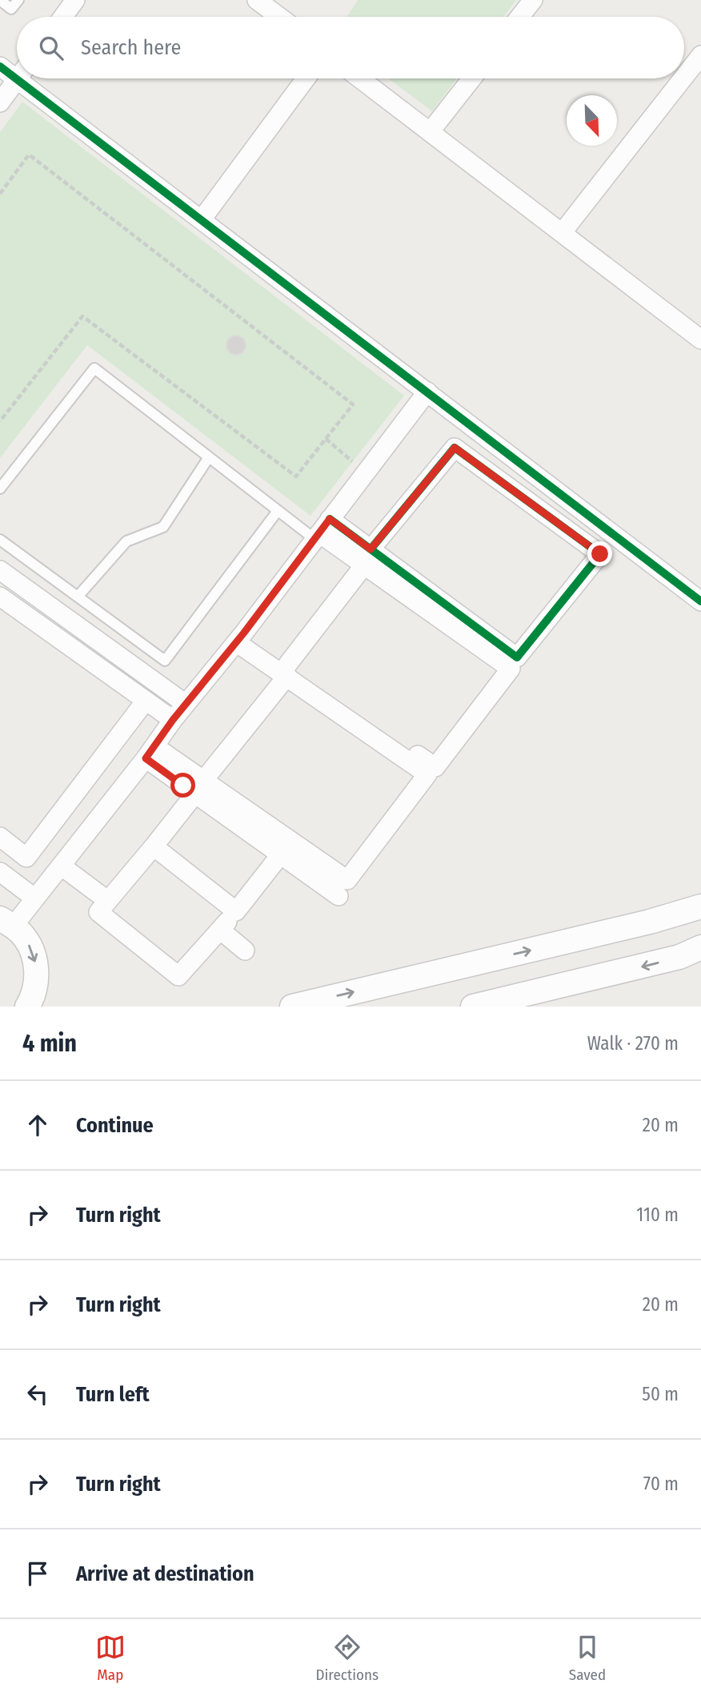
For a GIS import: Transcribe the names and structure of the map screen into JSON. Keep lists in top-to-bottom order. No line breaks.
{"north":"bottom right","page":{"search":"Search here","heading":["4 min","Walk · 270 m"],"list":[["Continue","20 m"],["Turn right","110 m"],["Turn right","20 m"],["Turn left","50 m"],["Turn right","70 m"],"Arrive at destination"],"nav":["Map","Directions","Saved"]}}
